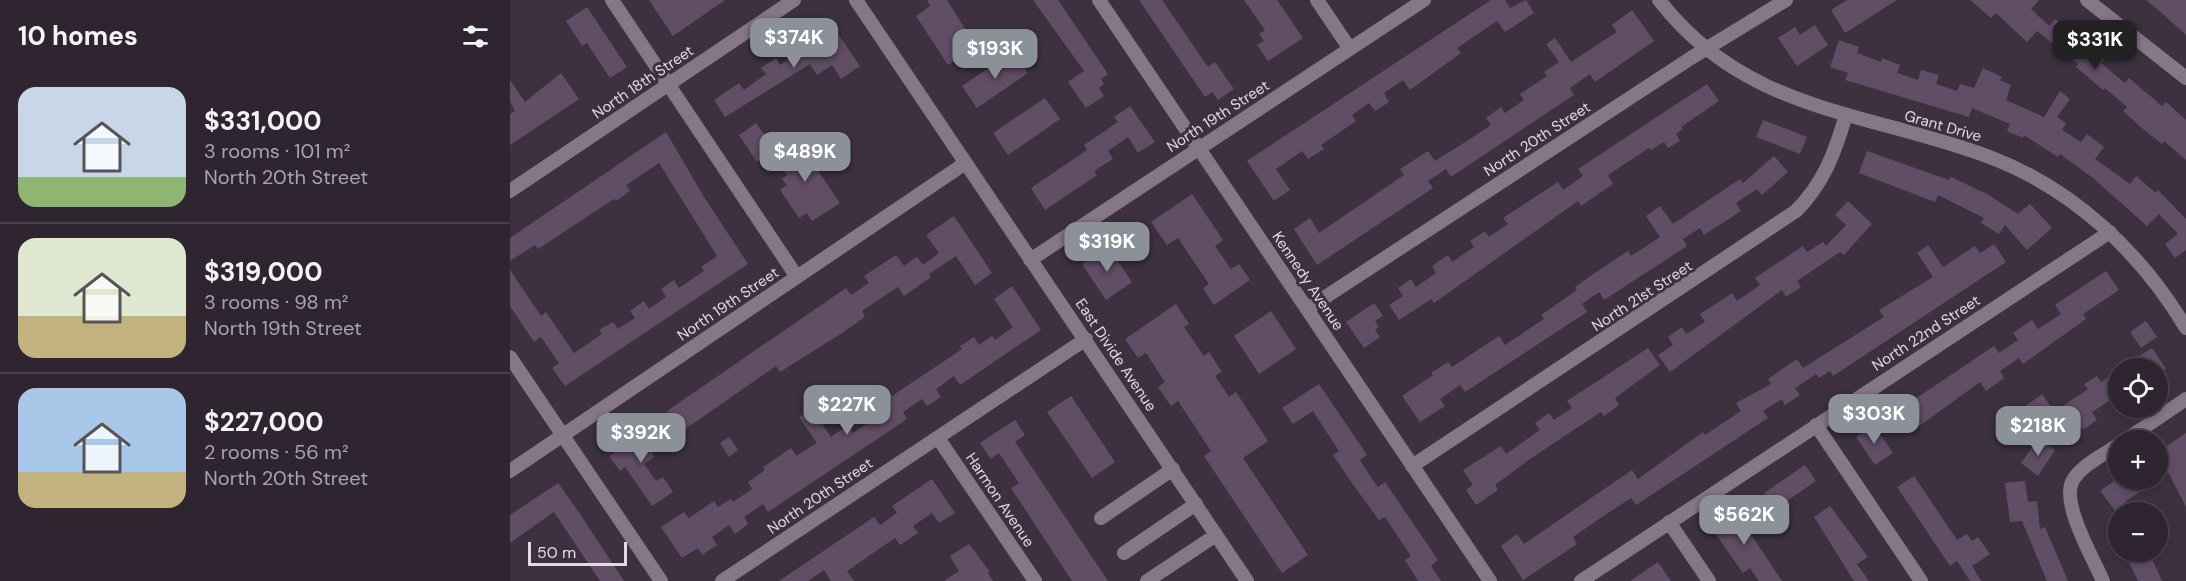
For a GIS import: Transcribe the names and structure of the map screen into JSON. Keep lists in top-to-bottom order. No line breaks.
{"streets":{"street":["North 18th Street","North 19th Street","Grant Drive","North 20th Street","Kennedy Avenue","North 21st Street","North 22nd Street","East Divide Avenue","Harmon Avenue"]},"crossings":[["North 19th Street","Kennedy Avenue"],["North 19th Street","East Divide Avenue"],["Grant Drive","North 20th Street"],["Grant Drive","North 21st Street"],["Grant Drive","North 22nd Street"],["North 20th Street","Kennedy Avenue"],["North 20th Street","East Divide Avenue"],["North 20th Street","Harmon Avenue"],["Kennedy Avenue","North 21st Street"]],"scale_bar":"50 m","page":{"heading":"10 homes","price":["$374K","$331K","$193K","$489K","$319K","$227K","$303K","$218K","$392K","$562K"],"list":[{"name":"$331,000","note":"3 rooms · 101 m² · North 20th Street"},{"name":"$319,000","note":"3 rooms · 98 m² · North 19th Street"},{"name":"$227,000","note":"2 rooms · 56 m² · North 20th Street"}],"map_buttons":["+","−"],"scale":"50 m"}}
